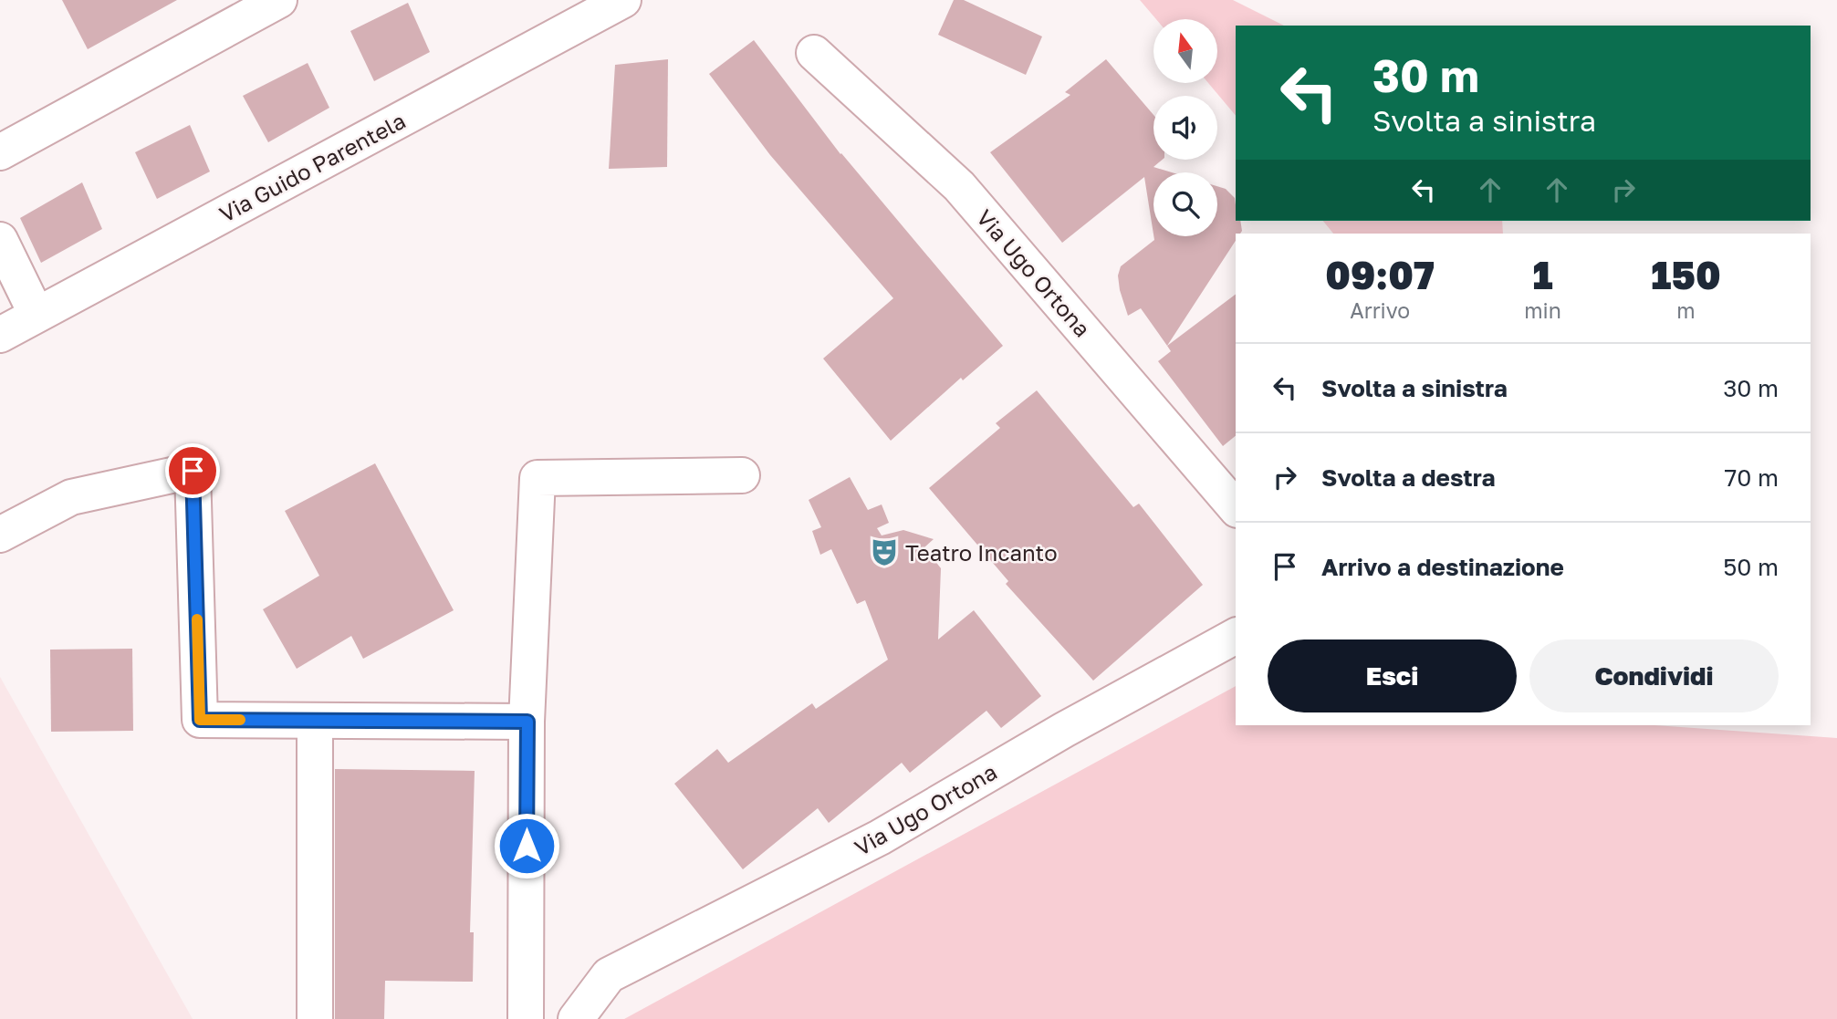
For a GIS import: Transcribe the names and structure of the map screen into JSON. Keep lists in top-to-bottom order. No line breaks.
{"streets":{"street":["Via Guido Parentela","Via Ugo Ortona"]},"places":{"theatre":["Teatro Incanto"]},"north":"top","page":{"turn":["30 m","Svolta a sinistra"],"eta":["09:07","Arrivo","1","min","150","m"],"list":[{"name":"Svolta a sinistra","value":"30 m"},{"name":"Svolta a destra","value":"70 m"},{"name":"Arrivo a destinazione","value":"50 m"}],"buttons":["Esci","Condividi"]}}
